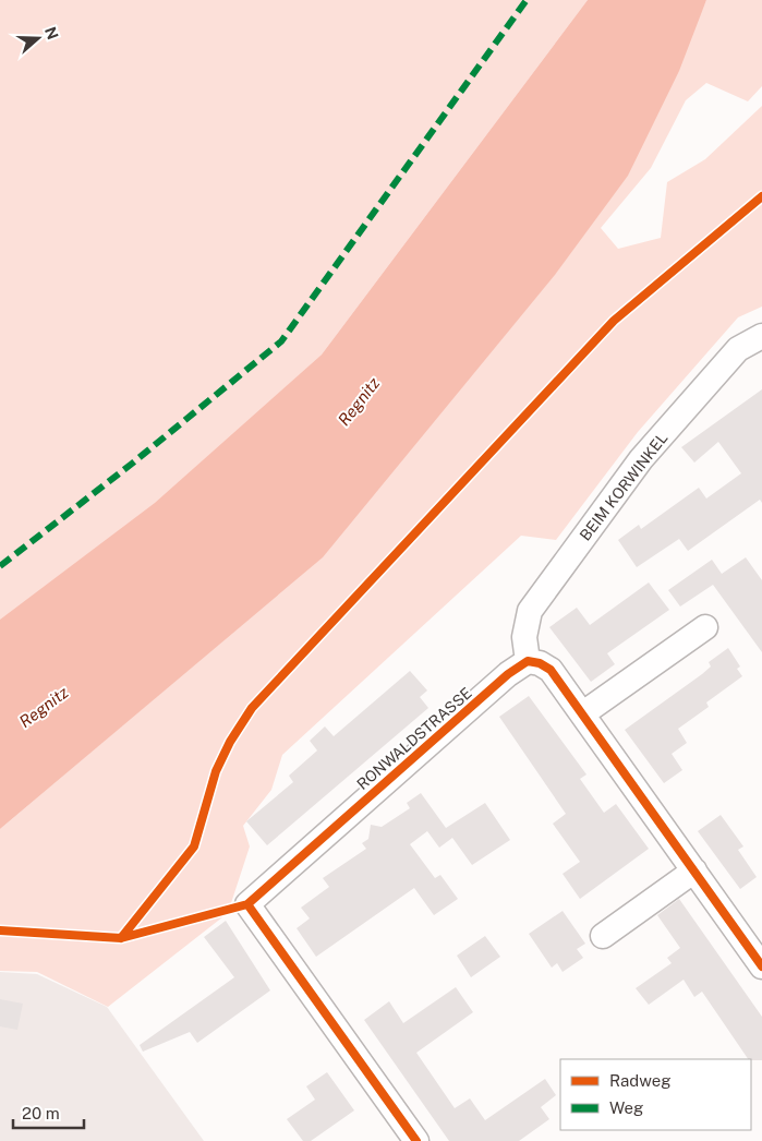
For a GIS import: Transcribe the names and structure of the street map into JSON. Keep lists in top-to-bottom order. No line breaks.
{"streets":{"street":["BEIM KORWINKEL","RONWALDSTRASSE"]},"crossings":[["BEIM KORWINKEL","RONWALDSTRASSE"]],"water":["Regnitz"],"legend":["Radweg","Weg"],"scale_bar":"20 m","north":"right"}
